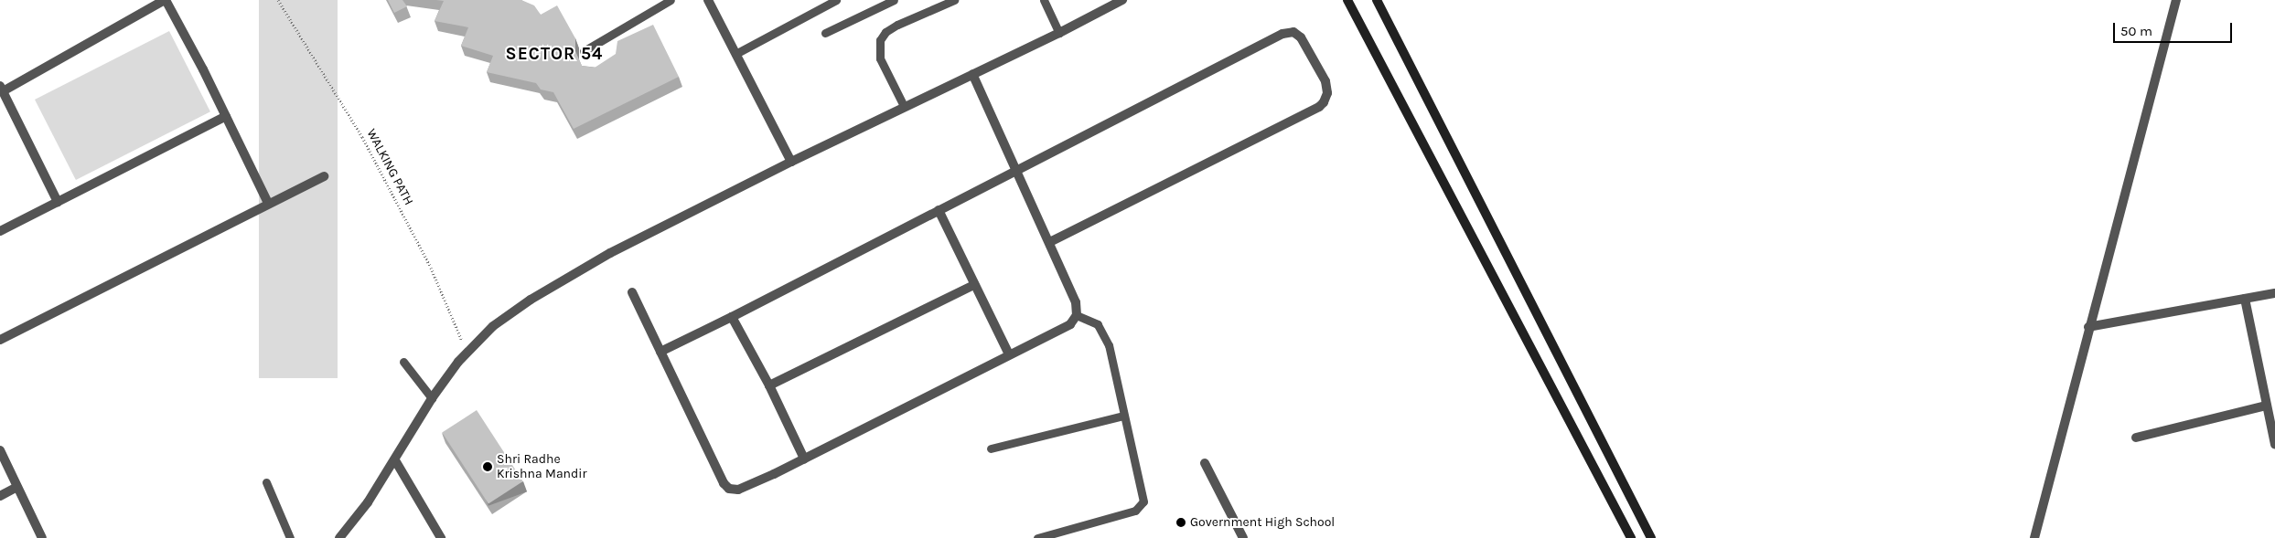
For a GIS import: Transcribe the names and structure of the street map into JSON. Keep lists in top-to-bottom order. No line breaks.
{"streets":{"path":["WALKING PATH"]},"districts":["SECTOR 54"],"places":["Shri Radhe Krishna Mandir","Government High School"],"scale_bar":"50 m"}
